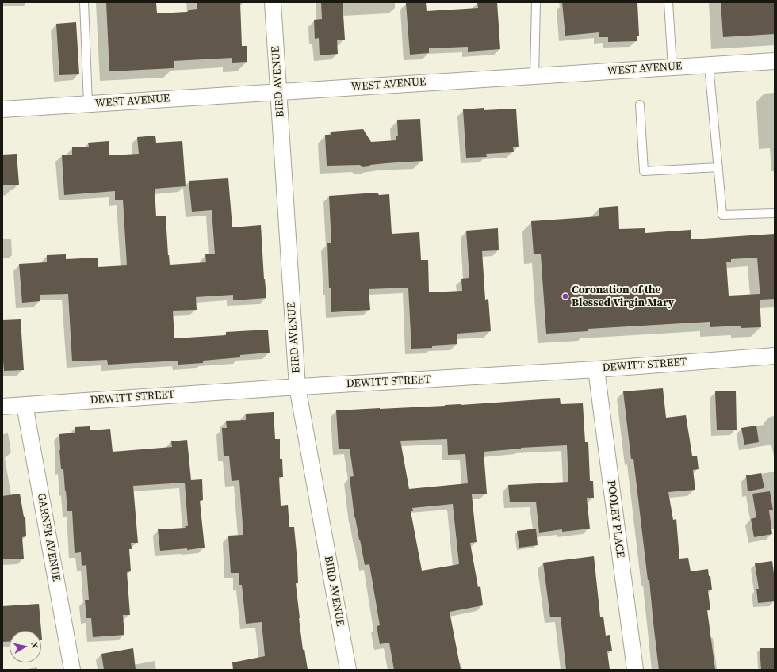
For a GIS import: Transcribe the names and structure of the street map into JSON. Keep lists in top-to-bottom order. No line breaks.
{"streets":{"street":["WEST AVENUE","BIRD AVENUE","DEWITT STREET","POOLEY PLACE","GARNER AVENUE"]},"crossings":[["WEST AVENUE","BIRD AVENUE"],["BIRD AVENUE","DEWITT STREET"],["DEWITT STREET","POOLEY PLACE"],["DEWITT STREET","GARNER AVENUE"]],"places":["Coronation of the Blessed Virgin Mary"],"north":"right"}
